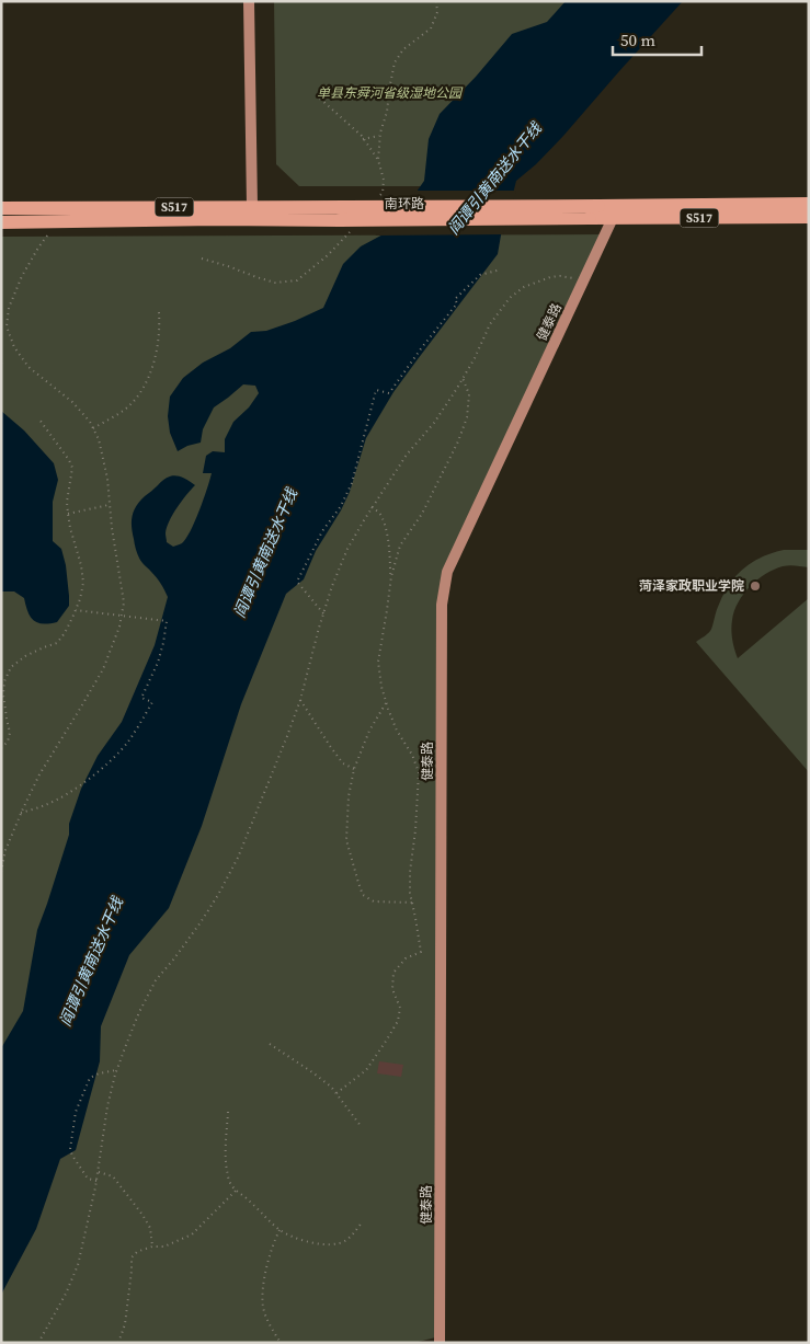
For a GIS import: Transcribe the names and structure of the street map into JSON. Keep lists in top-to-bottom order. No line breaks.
{"streets":{"main road":["南环路","S517"],"street":["健泰路"]},"crossings":[["南环路","健泰路"]],"water":["阎谭引黄南送水干线"],"parks":["单县东舜河省级湿地公园"],"places":["菏泽家政职业学院"],"scale_bar":"50 m"}
